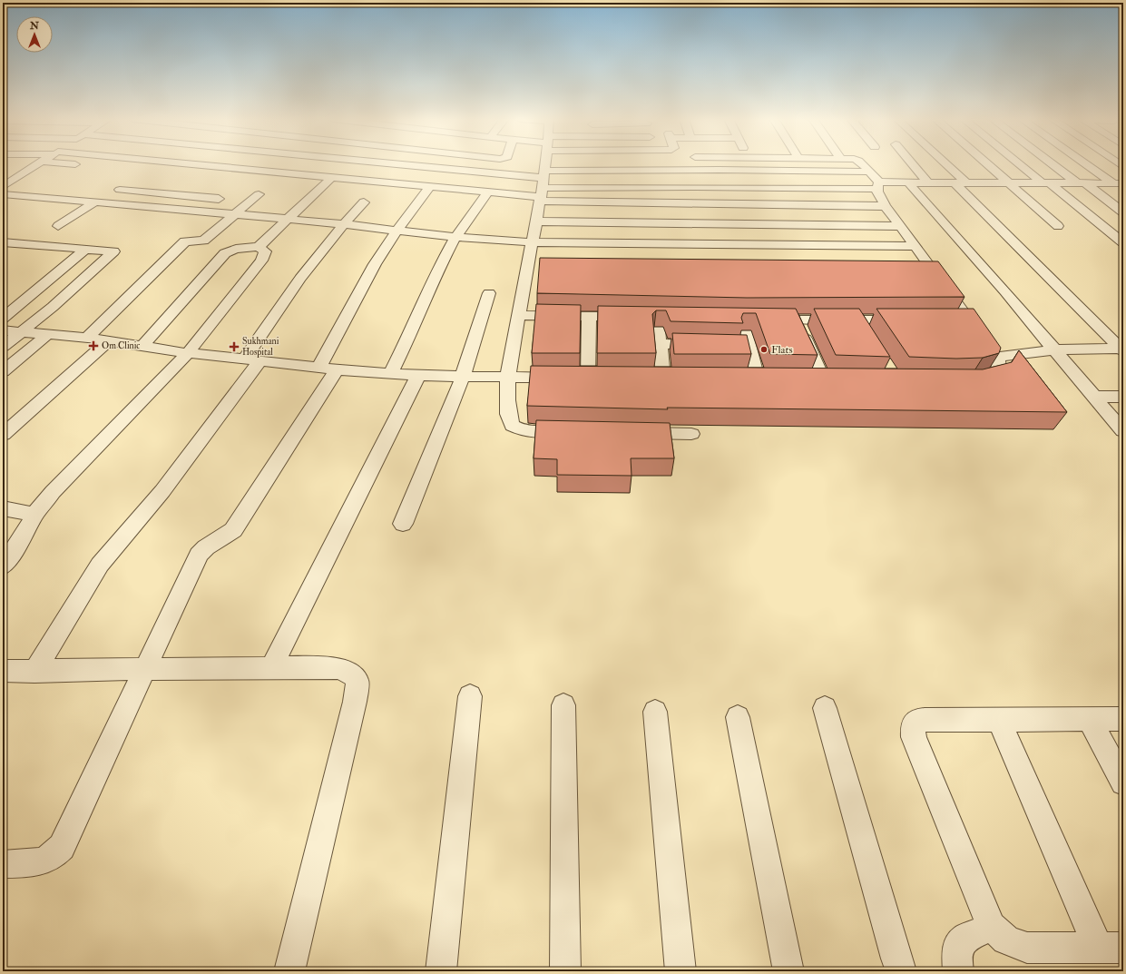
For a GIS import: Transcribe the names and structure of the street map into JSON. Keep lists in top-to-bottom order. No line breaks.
{"places":{"health":["Om Clinic","Sukhmani Hospital"],"other":["Flats"]},"north":"top"}
